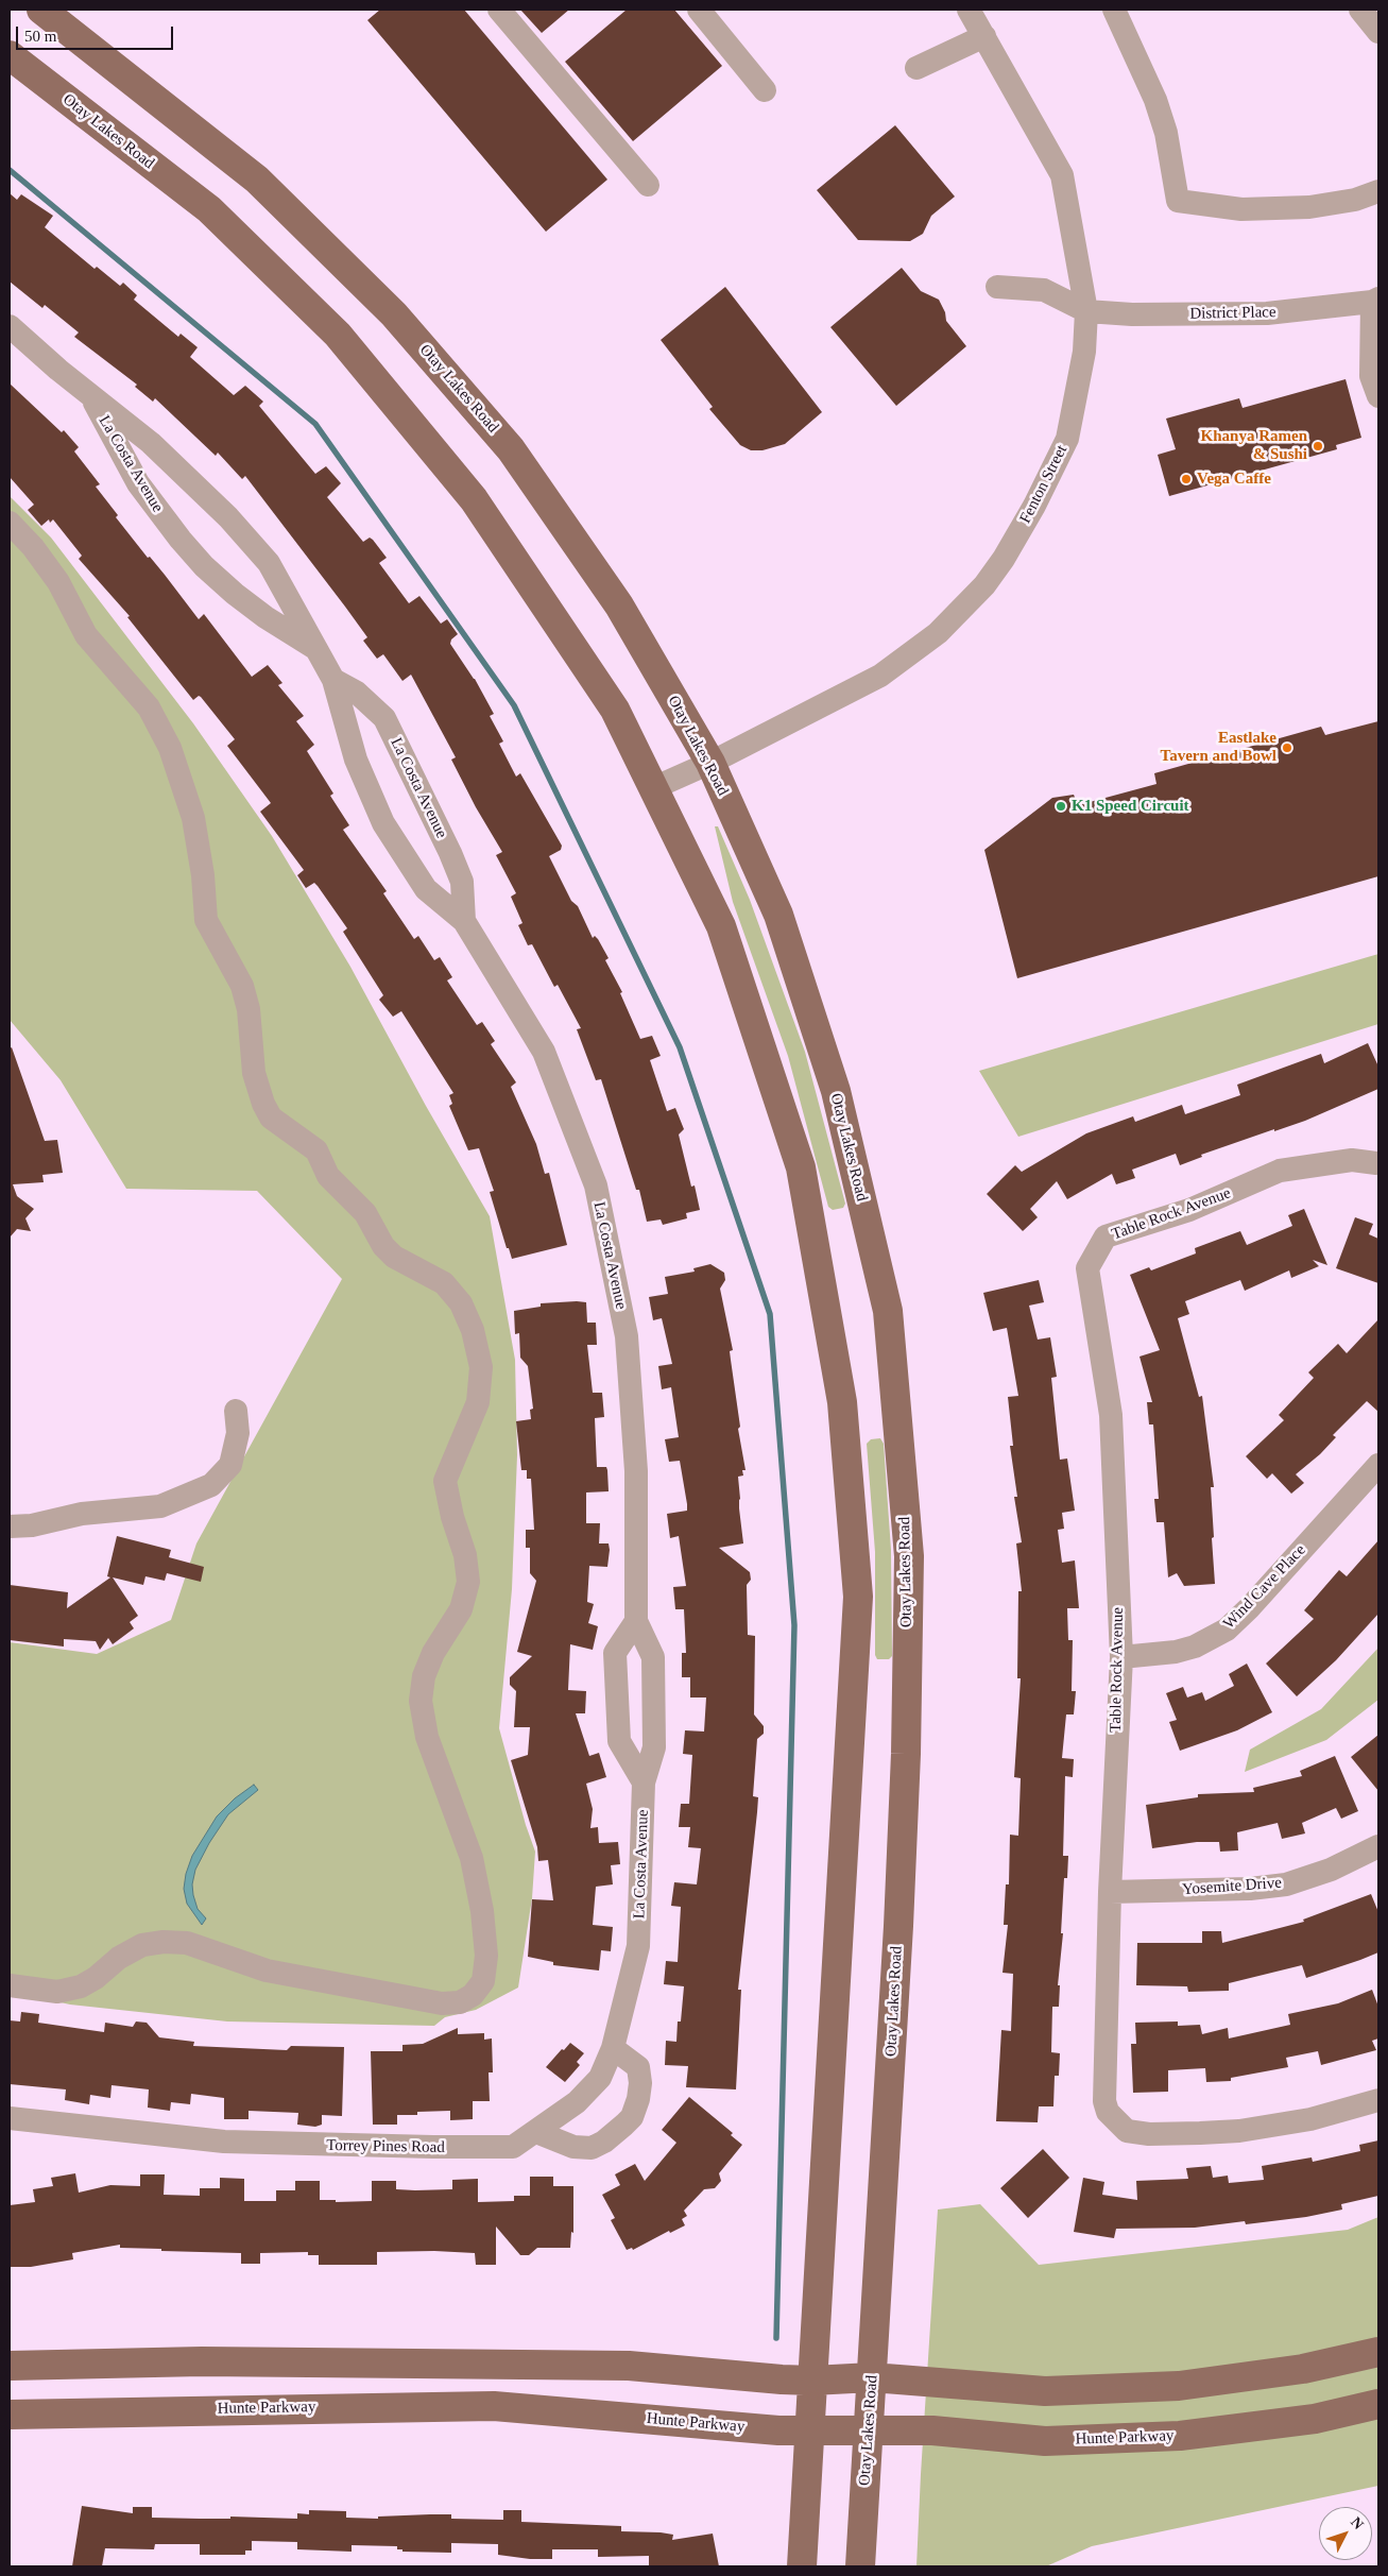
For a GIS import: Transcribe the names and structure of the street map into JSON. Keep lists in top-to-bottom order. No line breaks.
{"streets":{"main road":["Otay Lakes Road","Hunte Parkway"],"street":["District Place","La Costa Avenue","Fenton Street","Table Rock Avenue","Wind Cave Place","Yosemite Drive","Torrey Pines Road"]},"crossings":[["Otay Lakes Road","Fenton Street"],["Otay Lakes Road","Hunte Parkway"],["District Place","Fenton Street"],["La Costa Avenue","Torrey Pines Road"],["Table Rock Avenue","Wind Cave Place"],["Table Rock Avenue","Yosemite Drive"]],"places":["Khanya Ramen & Sushi","Vega Caffe","Eastlake Tavern and Bowl","K1 Speed Circuit"],"scale_bar":"50 m","north":"top right"}
